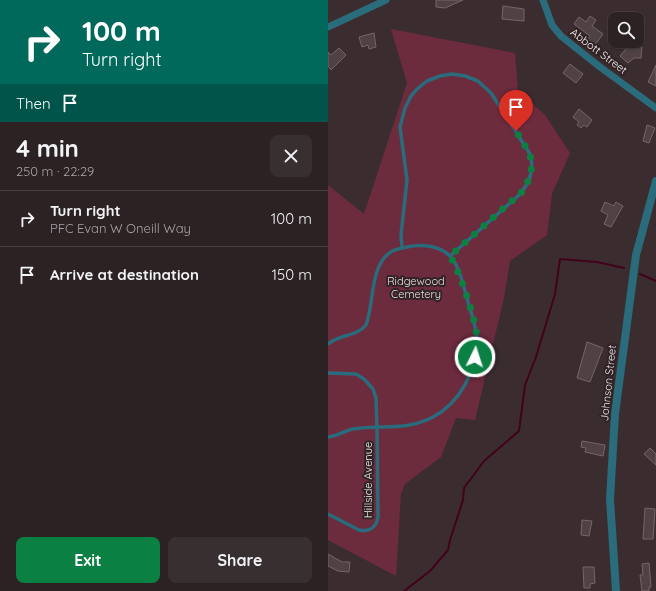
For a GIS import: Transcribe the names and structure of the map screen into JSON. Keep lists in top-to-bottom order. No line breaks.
{"streets":{"street":["Abbott Street","Johnson Street"],"lane":["Hillside Avenue"]},"parks":["Ridgewood Cemetery"],"page":{"turn":["100 m","Turn right"],"then":"Then","heading":["4 min","250 m · 22:29"],"list":[{"name":"Turn right","note":"PFC Evan W Oneill Way","value":"100 m"},{"name":"Arrive at destination","value":"150 m"}],"buttons":["Exit","Share"]}}
